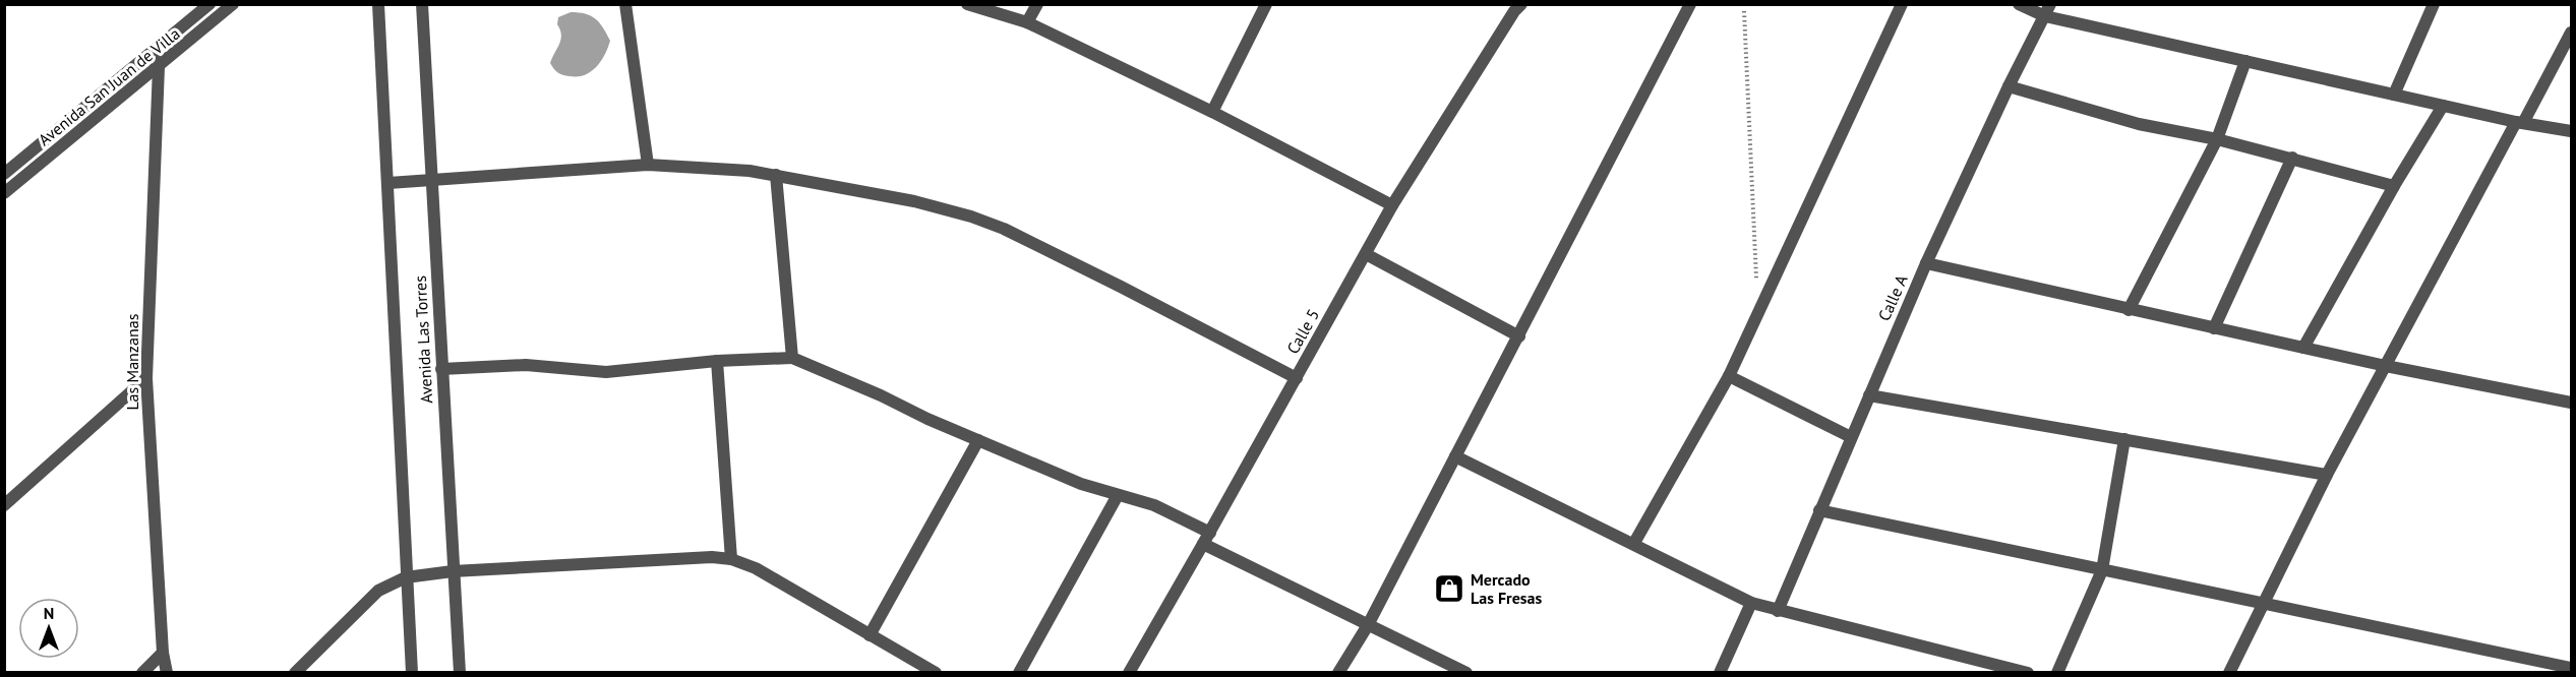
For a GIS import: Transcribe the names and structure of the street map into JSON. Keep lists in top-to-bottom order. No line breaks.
{"streets":{"street":["Avenida San Juan de Villa","Calle A","Calle 5","Avenida Las Torres","Las Manzanas"]},"crossings":[["Avenida San Juan de Villa","Las Manzanas"]],"places":{"shop":["Mercado Las Fresas"]},"north":"top"}
